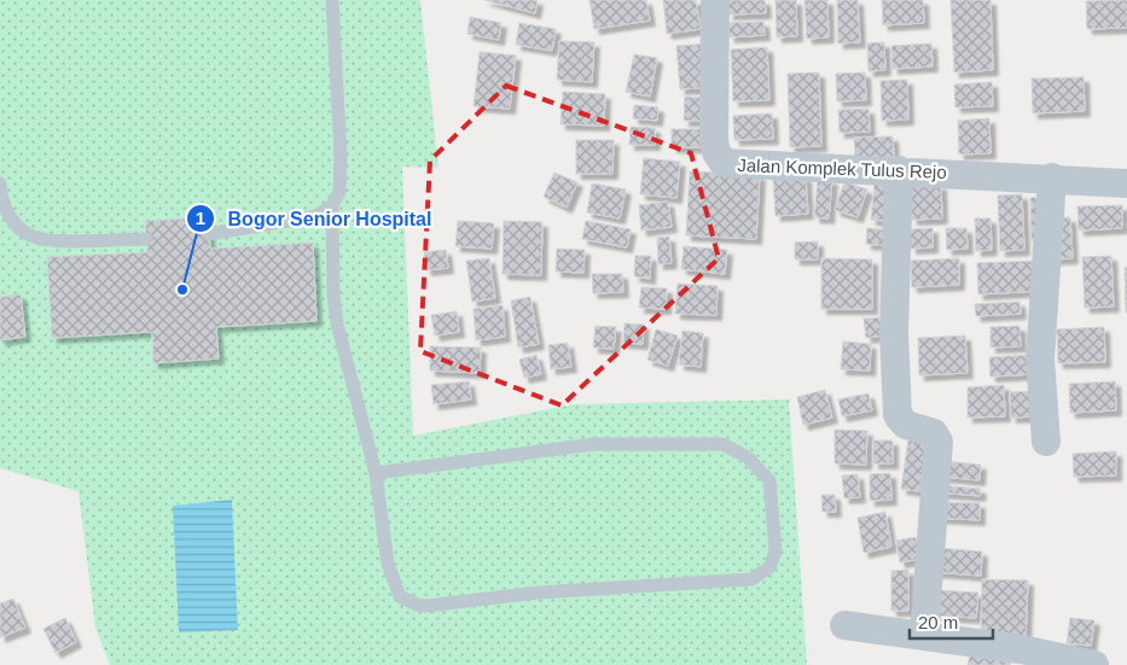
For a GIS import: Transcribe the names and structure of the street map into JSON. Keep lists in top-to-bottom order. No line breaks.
{"streets":{"street":["Jalan Komplek Tulus Rejo"]},"places":["Bogor Senior Hospital"],"scale_bar":"20 m"}
